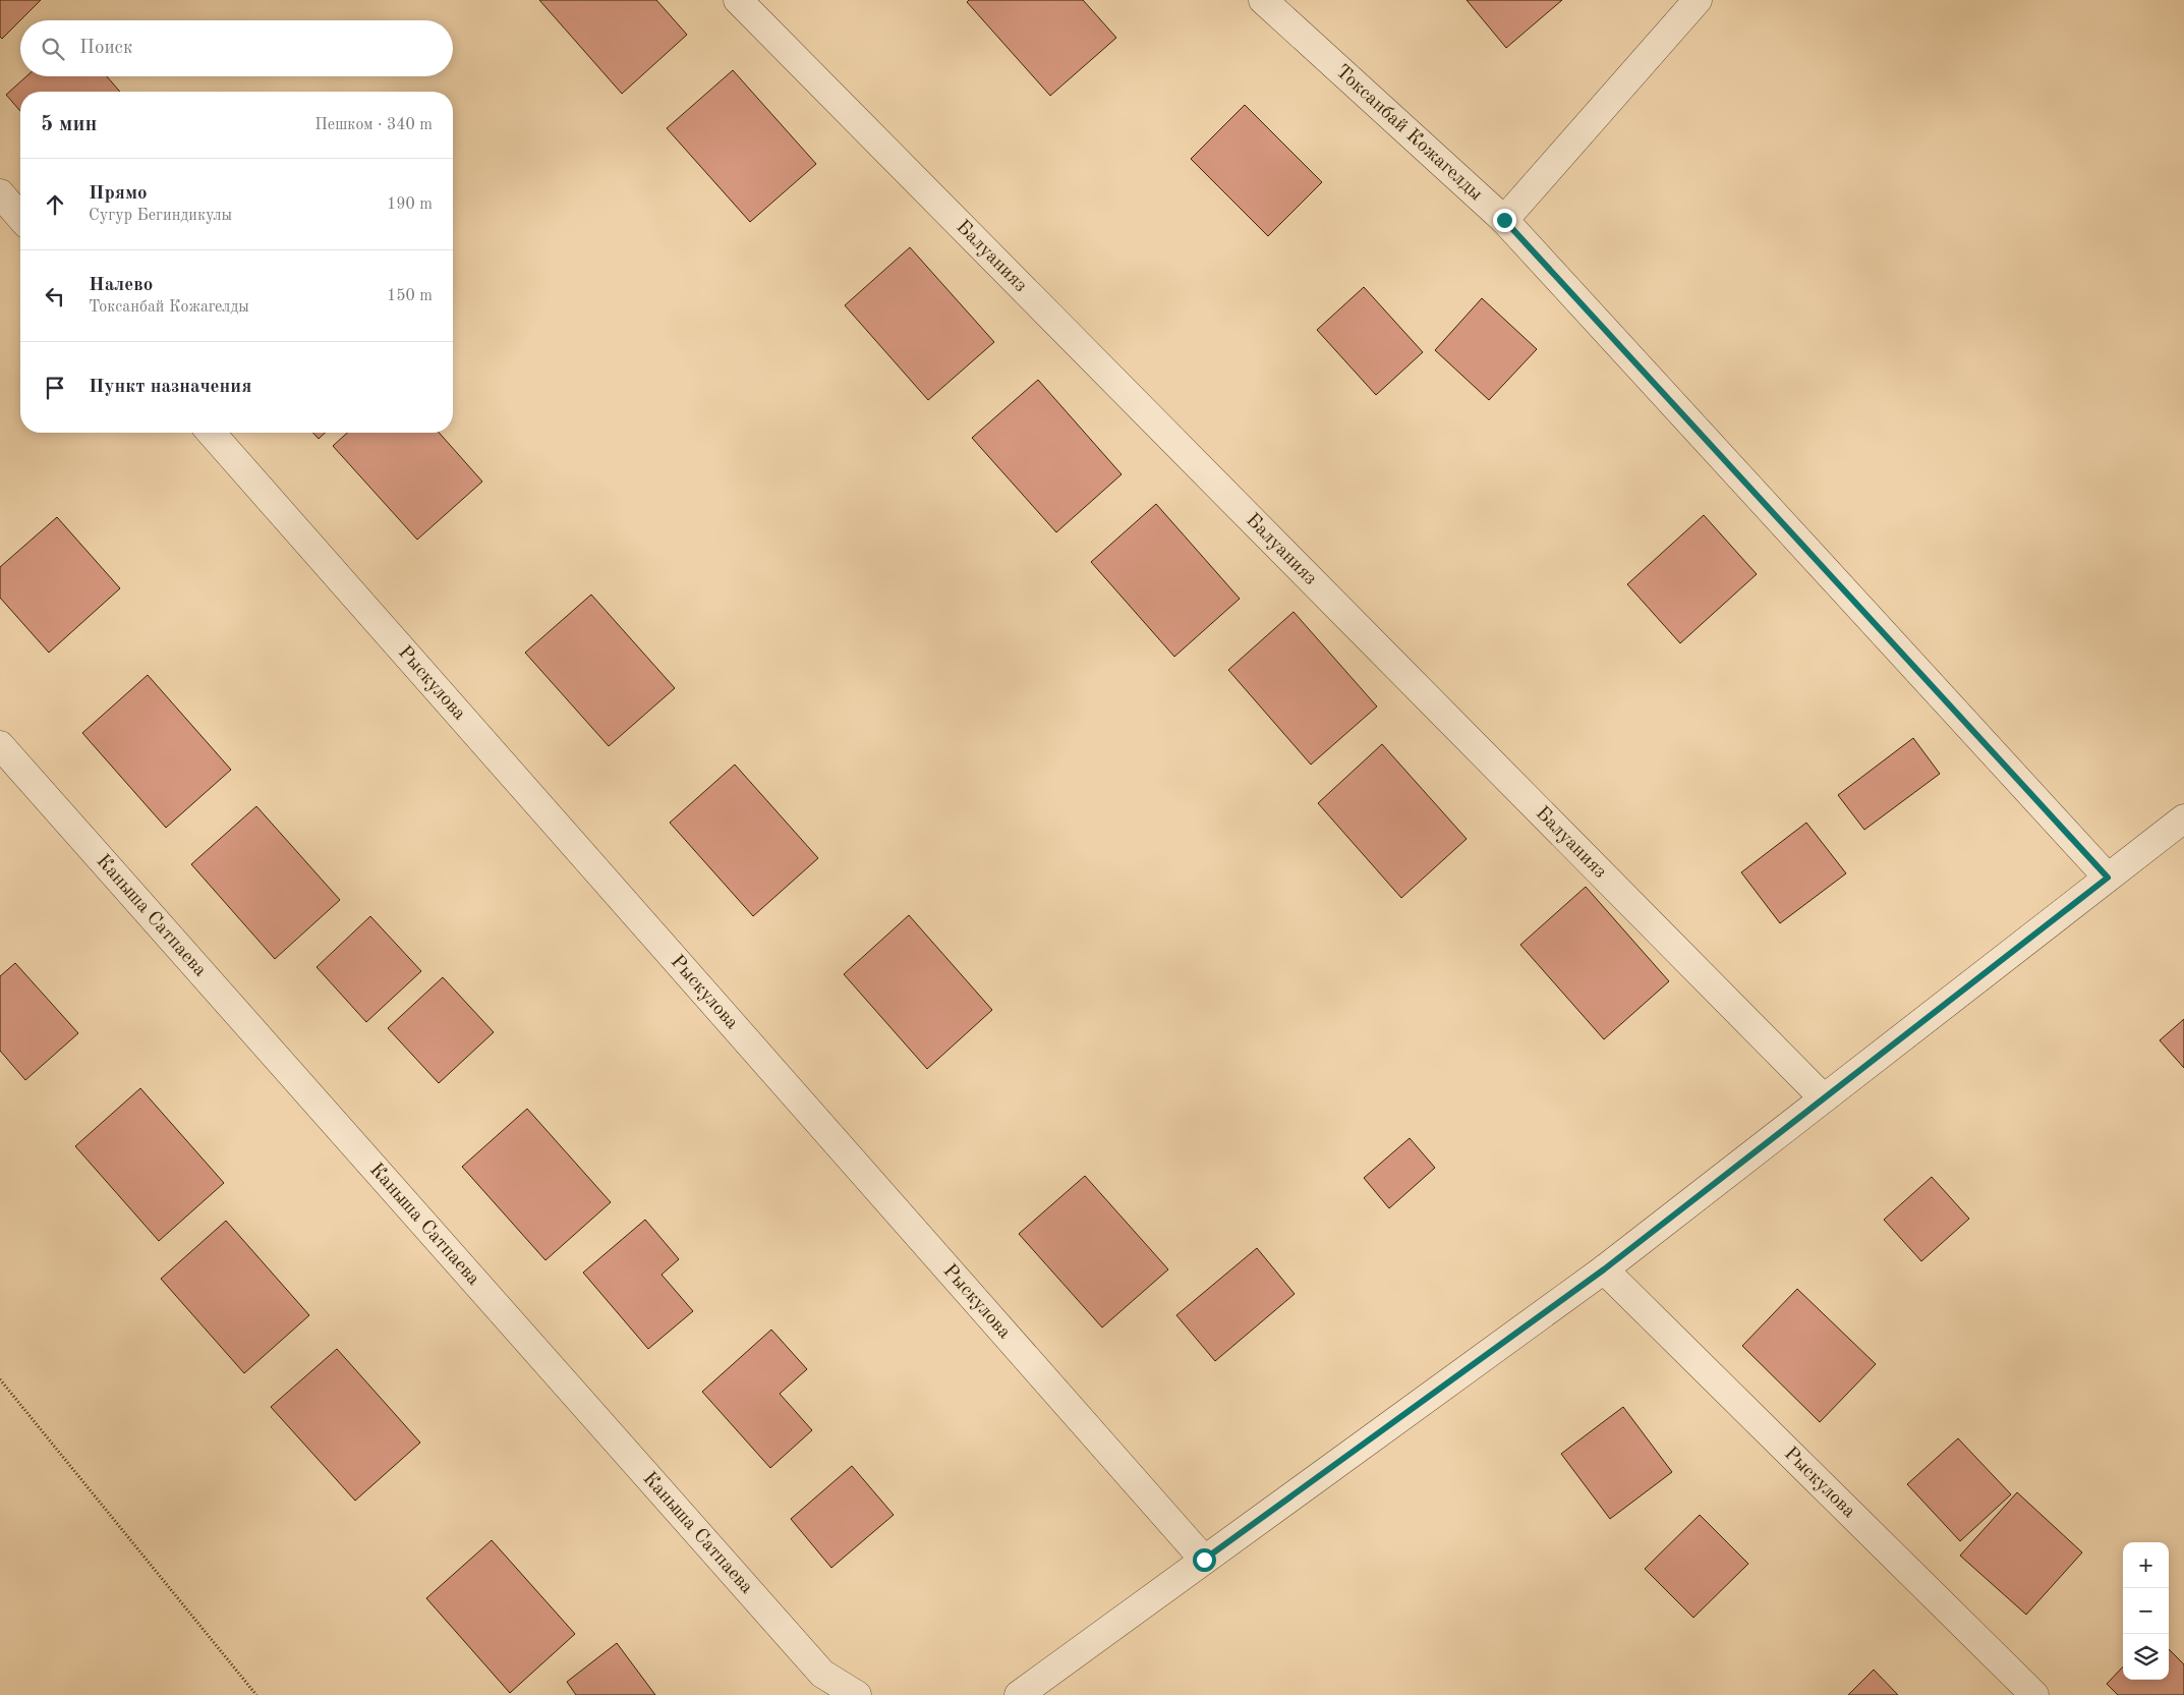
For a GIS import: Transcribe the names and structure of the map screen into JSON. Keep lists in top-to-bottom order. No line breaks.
{"streets":{"street":["Токсанбай Кожагелды","Балуанияз","Рыскулова","Каныша Сатпаева"]},"page":{"search":"Поиск","heading":["5 мин","Пешком · 340 m"],"list":[["Прямо","Сугур Бегиндикулы","190 m"],["Налево","Токсанбай Кожагелды","150 m"],"Пункт назначения"],"map_buttons":["+","−"]}}
